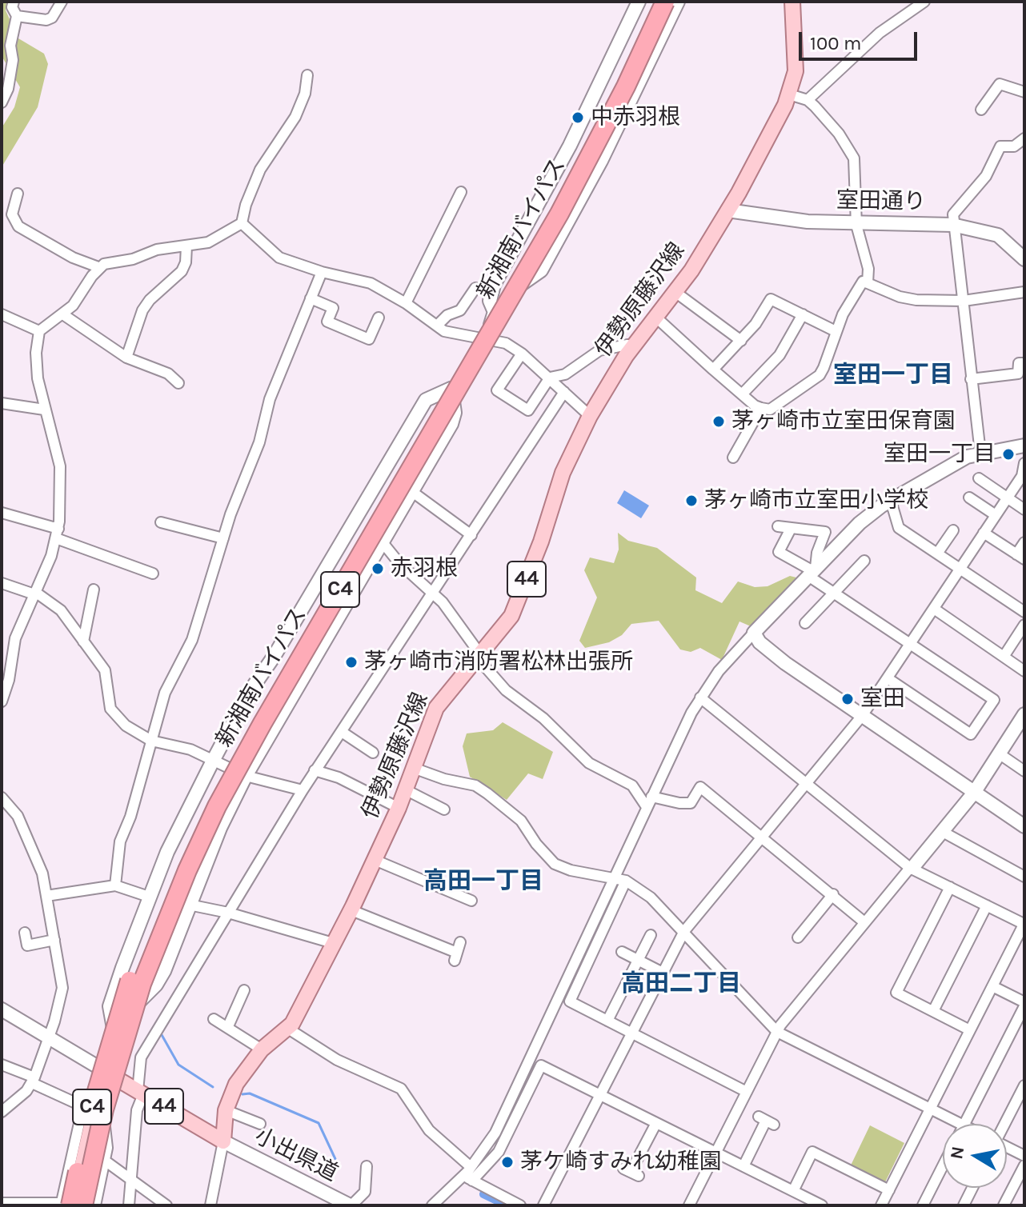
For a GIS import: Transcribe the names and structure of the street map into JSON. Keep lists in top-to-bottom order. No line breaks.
{"streets":{"highway":["新湘南バイパス","C4"],"main road":["伊勢原藤沢線","44"],"street":["室田通り","小出県道"]},"crossings":[["室田通り","伊勢原藤沢線"],["伊勢原藤沢線","44"],["伊勢原藤沢線","小出県道"],["44","小出県道"]],"districts":["室田一丁目","高田一丁目","高田二丁目"],"places":["中赤羽根","茅ヶ崎市立室田保育園","室田一丁目","茅ヶ崎市立室田小学校","赤羽根","茅ヶ崎市消防署松林出張所","室田","茅ケ崎すみれ幼稚園"],"scale_bar":"100 m","north":"left"}
